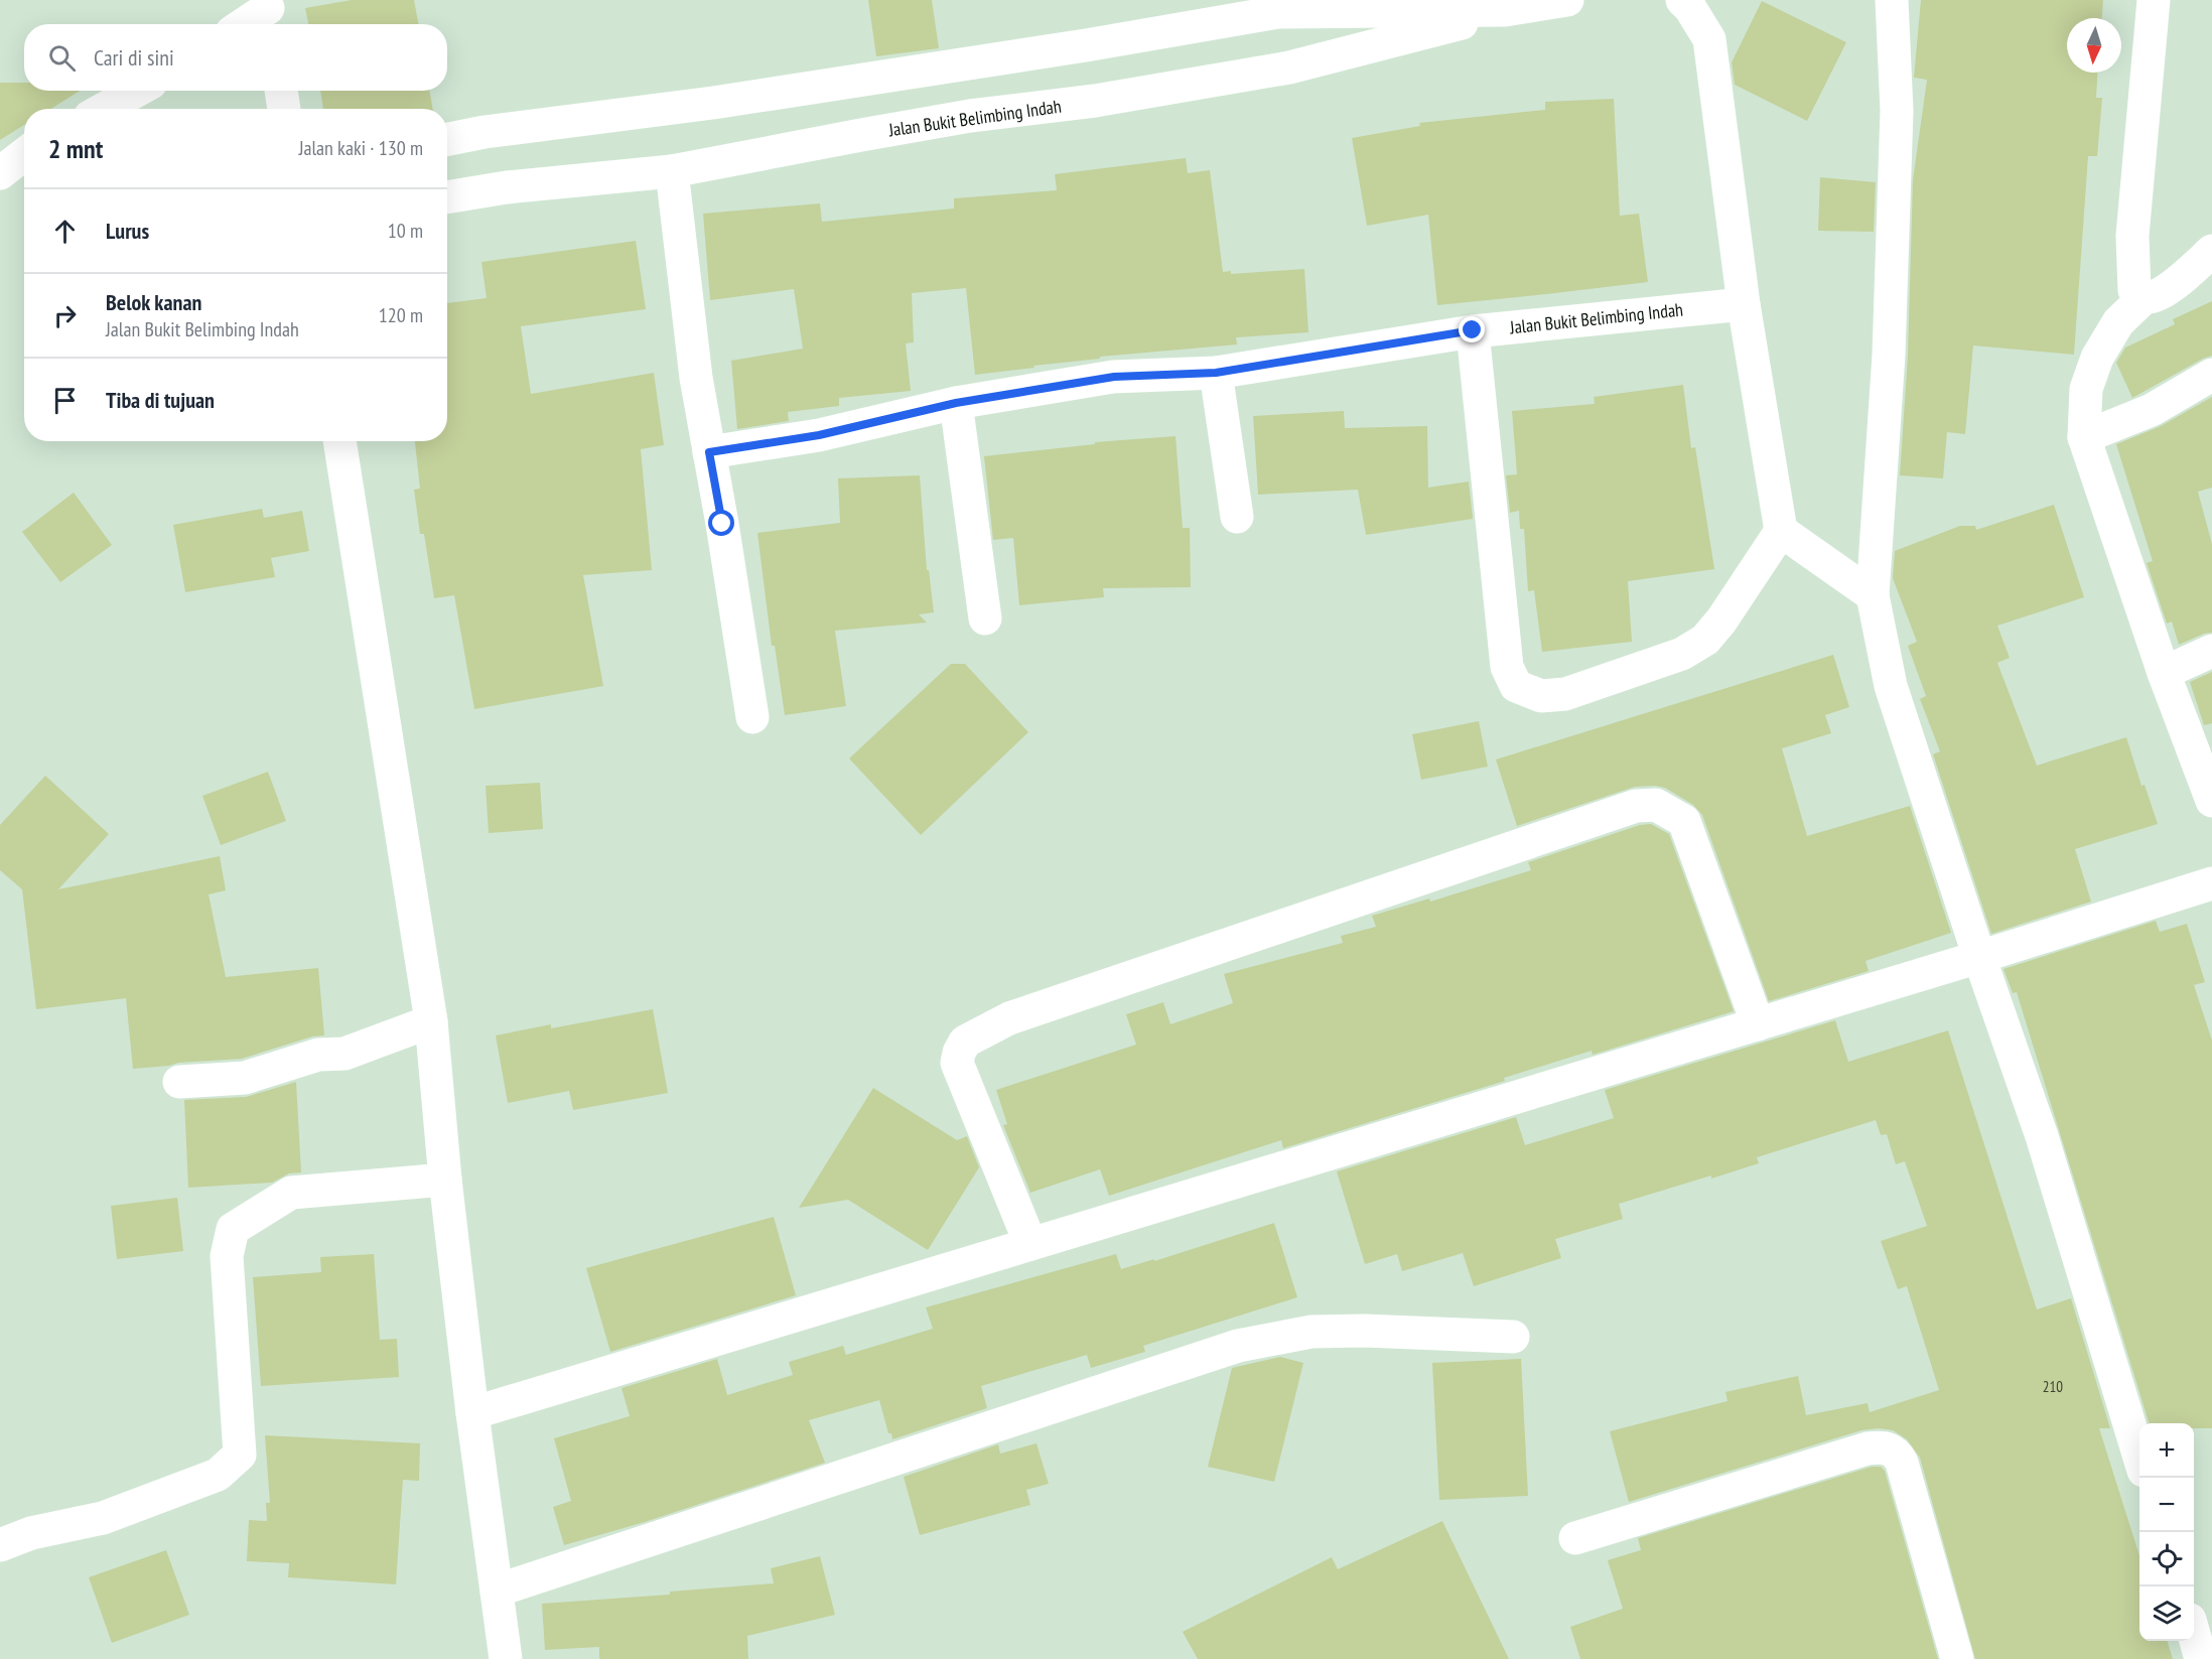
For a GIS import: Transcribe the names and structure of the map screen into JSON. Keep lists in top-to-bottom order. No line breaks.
{"streets":{"street":["Jalan Bukit Belimbing Indah"]},"house_numbers":["210"],"north":"bottom","page":{"search":"Cari di sini","heading":["2 mnt","Jalan kaki · 130 m"],"list":[["Lurus","10 m"],["Belok kanan","Jalan Bukit Belimbing Indah","120 m"],"Tiba di tujuan"],"map_buttons":["+","−"]}}
